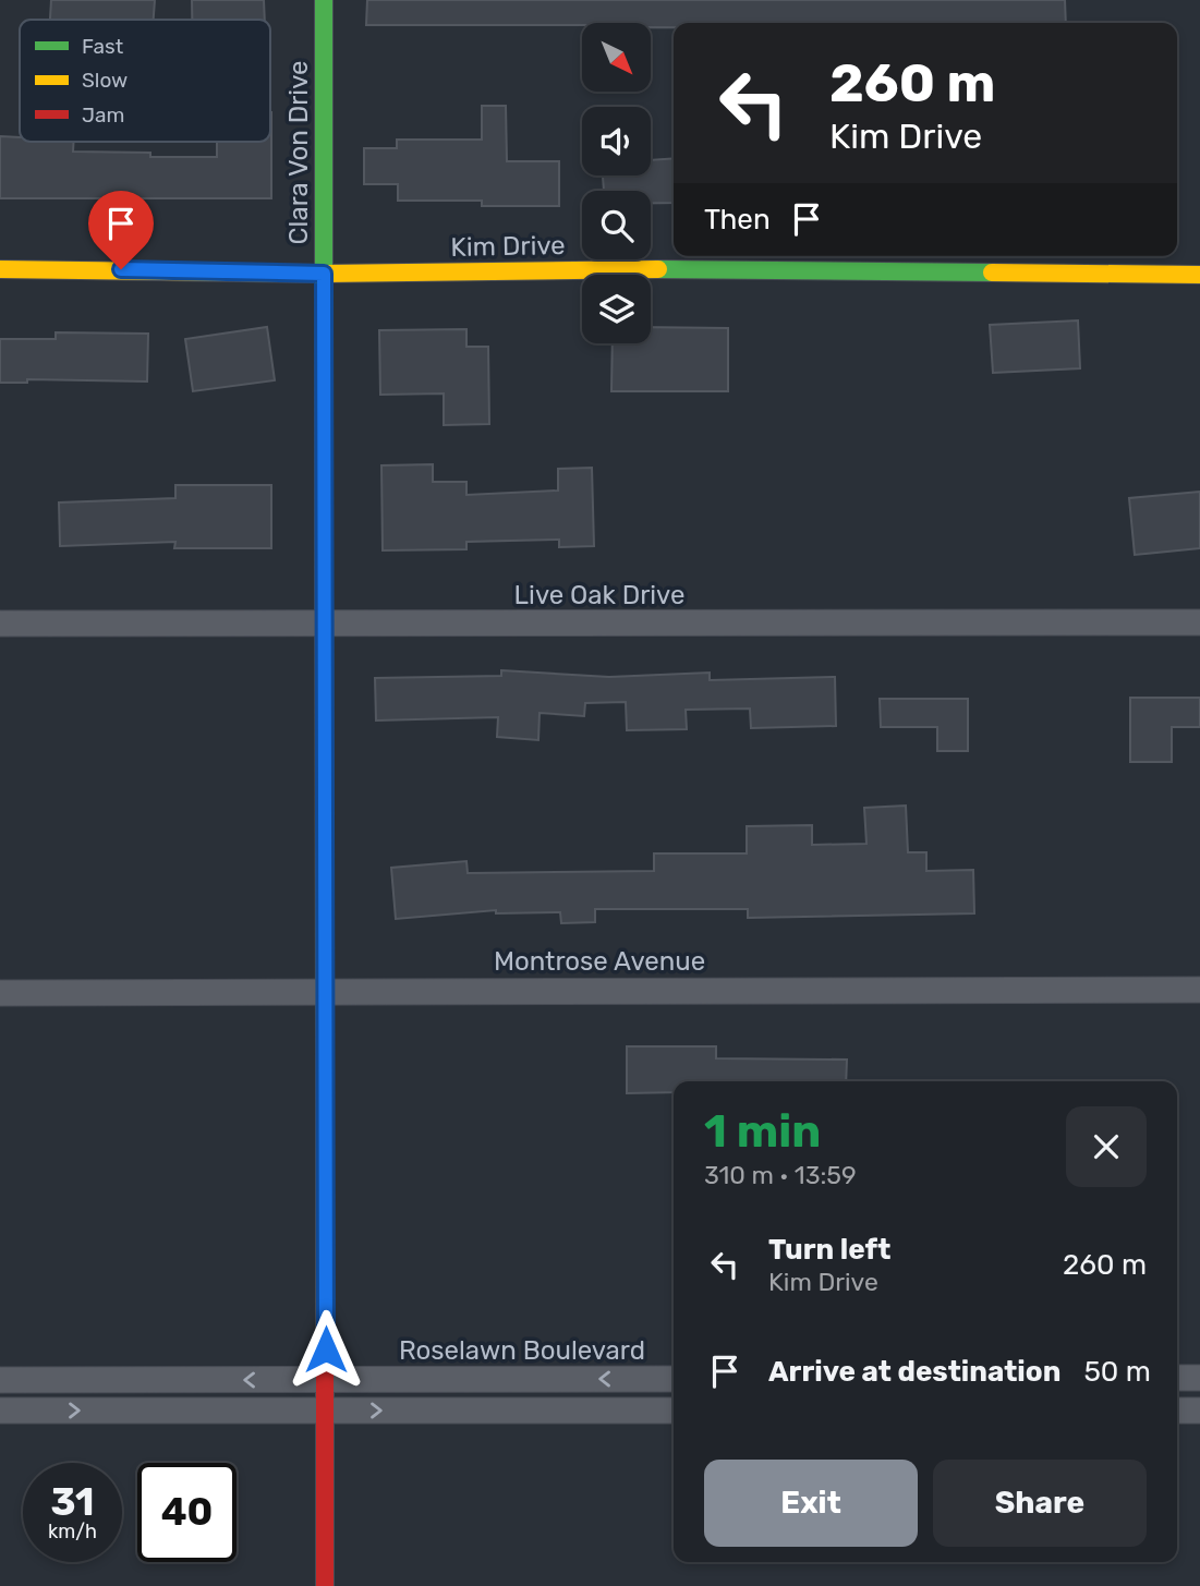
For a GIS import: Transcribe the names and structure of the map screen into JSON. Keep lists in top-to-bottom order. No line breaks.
{"streets":{"street":["Clara Von Drive","Kim Drive","Live Oak Drive","Montrose Avenue","Roselawn Boulevard"]},"crossings":[["Clara Von Drive","Kim Drive"],["Clara Von Drive","Live Oak Drive"],["Clara Von Drive","Montrose Avenue"],["Clara Von Drive","Roselawn Boulevard"]],"legend":["Fast","Slow","Jam"],"north":"bottom right","page":{"turn":["260 m","Kim Drive"],"then":"Then","heading":["1 min","310 m · 13:59"],"list":[{"name":"Turn left","note":"Kim Drive","value":"260 m"},{"name":"Arrive at destination","value":"50 m"}],"buttons":["Exit","Share"],"speed":"31 km/h","limit":"40"}}
